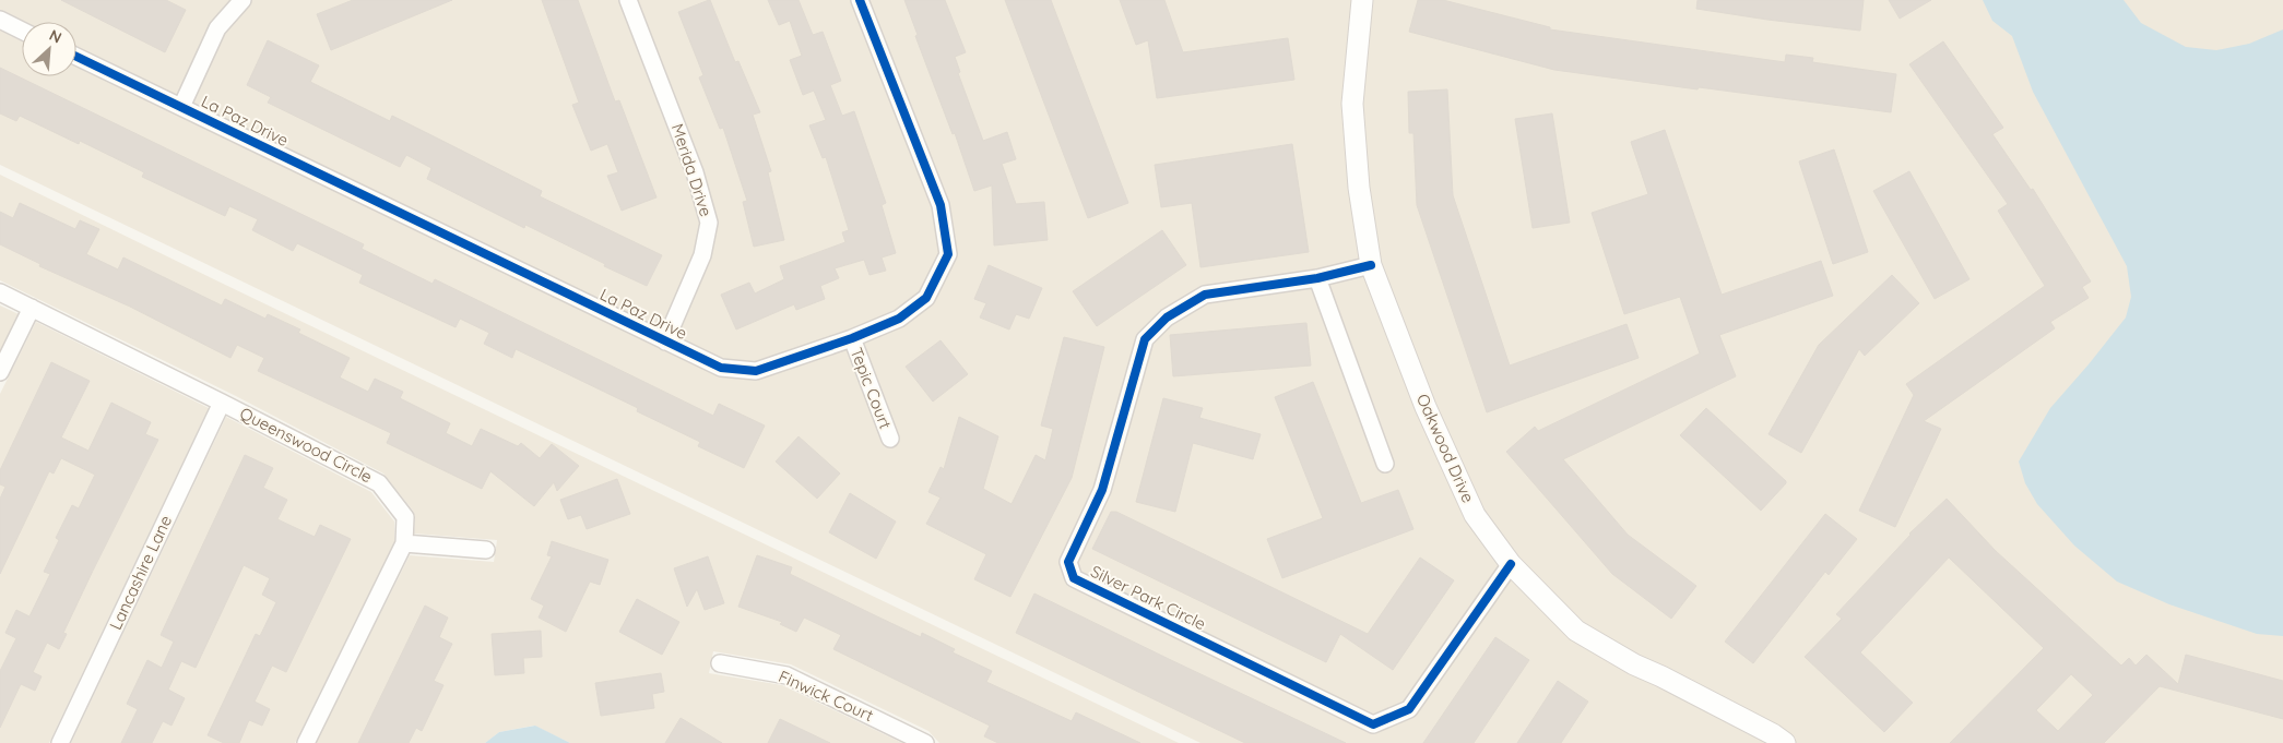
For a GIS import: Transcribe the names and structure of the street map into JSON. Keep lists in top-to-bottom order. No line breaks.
{"streets":{"street":["La Paz Drive","Merida Drive","Tepic Court","Queenswood Circle","Oakwood Drive","Lancashire Lane","Silver Park Circle","Finwick Court"]},"crossings":[["La Paz Drive","Merida Drive"],["La Paz Drive","Tepic Court"],["Queenswood Circle","Lancashire Lane"],["Oakwood Drive","Silver Park Circle"]],"north":"top right"}
